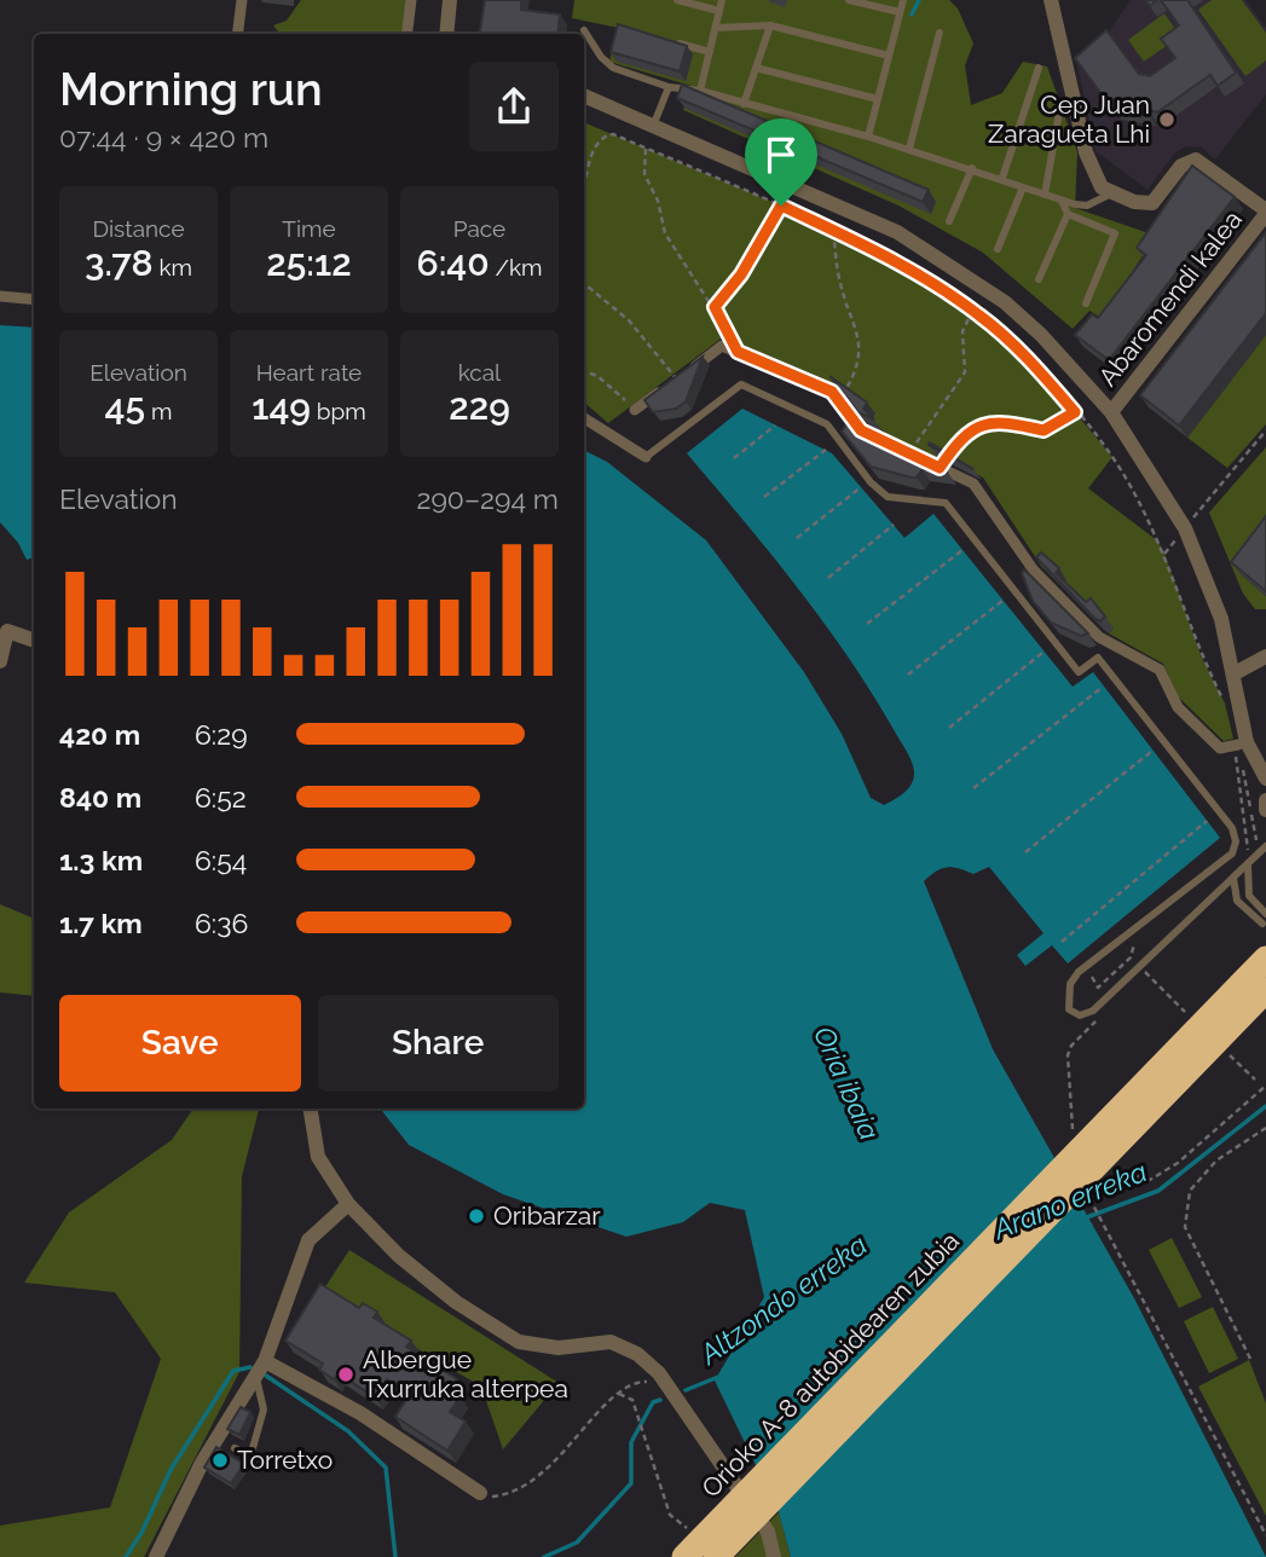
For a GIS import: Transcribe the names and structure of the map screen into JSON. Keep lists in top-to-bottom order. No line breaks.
{"streets":{"highway":["Orioko A-8 autobidearen zubia"],"street":["Abaromendi kalea"]},"water":["Oria ibaia","Arano erreka","Altzondo erreka"],"places":["Cep Juan Zaragueta Lhi","Oribarzar","Albergue Txurruka alterpea","Torretxo"],"page":{"heading":["Morning run","07:44 · 9 × 420 m"],"stats":[["Distance","3.78 km"],["Time","25:12"],["Pace","6:40 /km"],["Elevation","45 m"],["Heart rate","149 bpm"],["kcal","229"]],"chart":["Elevation","290–294 m"],"list":[{"name":"420 m","note":"6:29"},{"name":"840 m","note":"6:52"},{"name":"1.3 km","note":"6:54"},{"name":"1.7 km","note":"6:36"}],"buttons":["Save","Share"]}}
